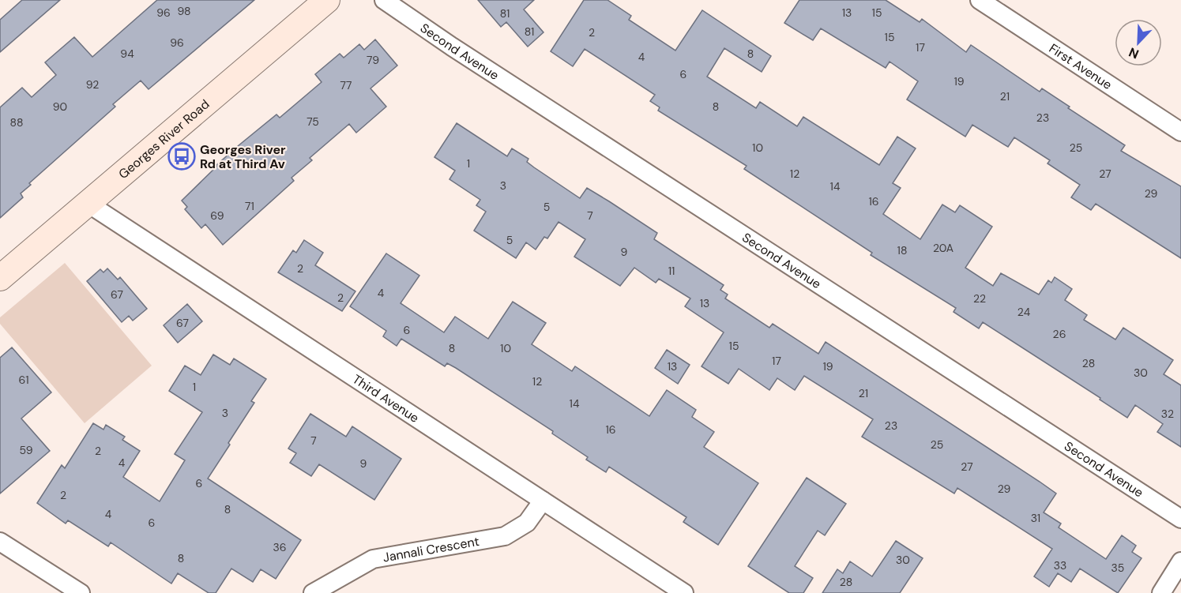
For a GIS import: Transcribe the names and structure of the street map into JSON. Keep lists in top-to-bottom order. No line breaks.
{"streets":{"street":["Second Avenue","First Avenue","Georges River Road","Third Avenue","Jannali Crescent"]},"crossings":[["Georges River Road","Third Avenue"],["Third Avenue","Jannali Crescent"]],"places":{"bus stop":["Georges River Rd at Third Av"]},"house_numbers":["98","96","13","15","81","81","2","15","96","17","94","8","4","79","6","19","92","77","21","90","8","23","75","88","10","25","1","12","27","3","14","29","16","71","5","69","7","5","20A","18","9","2","11","4","67","2","22","13","24","67","6","26","15","8","10","17","28","13","19","30","61","12","1","21","14","3","32","23","16","7","25","59","2","4","9","27","6","29","2","8","4","31","6","36","8","30","33","35","28"],"north":"bottom left"}
